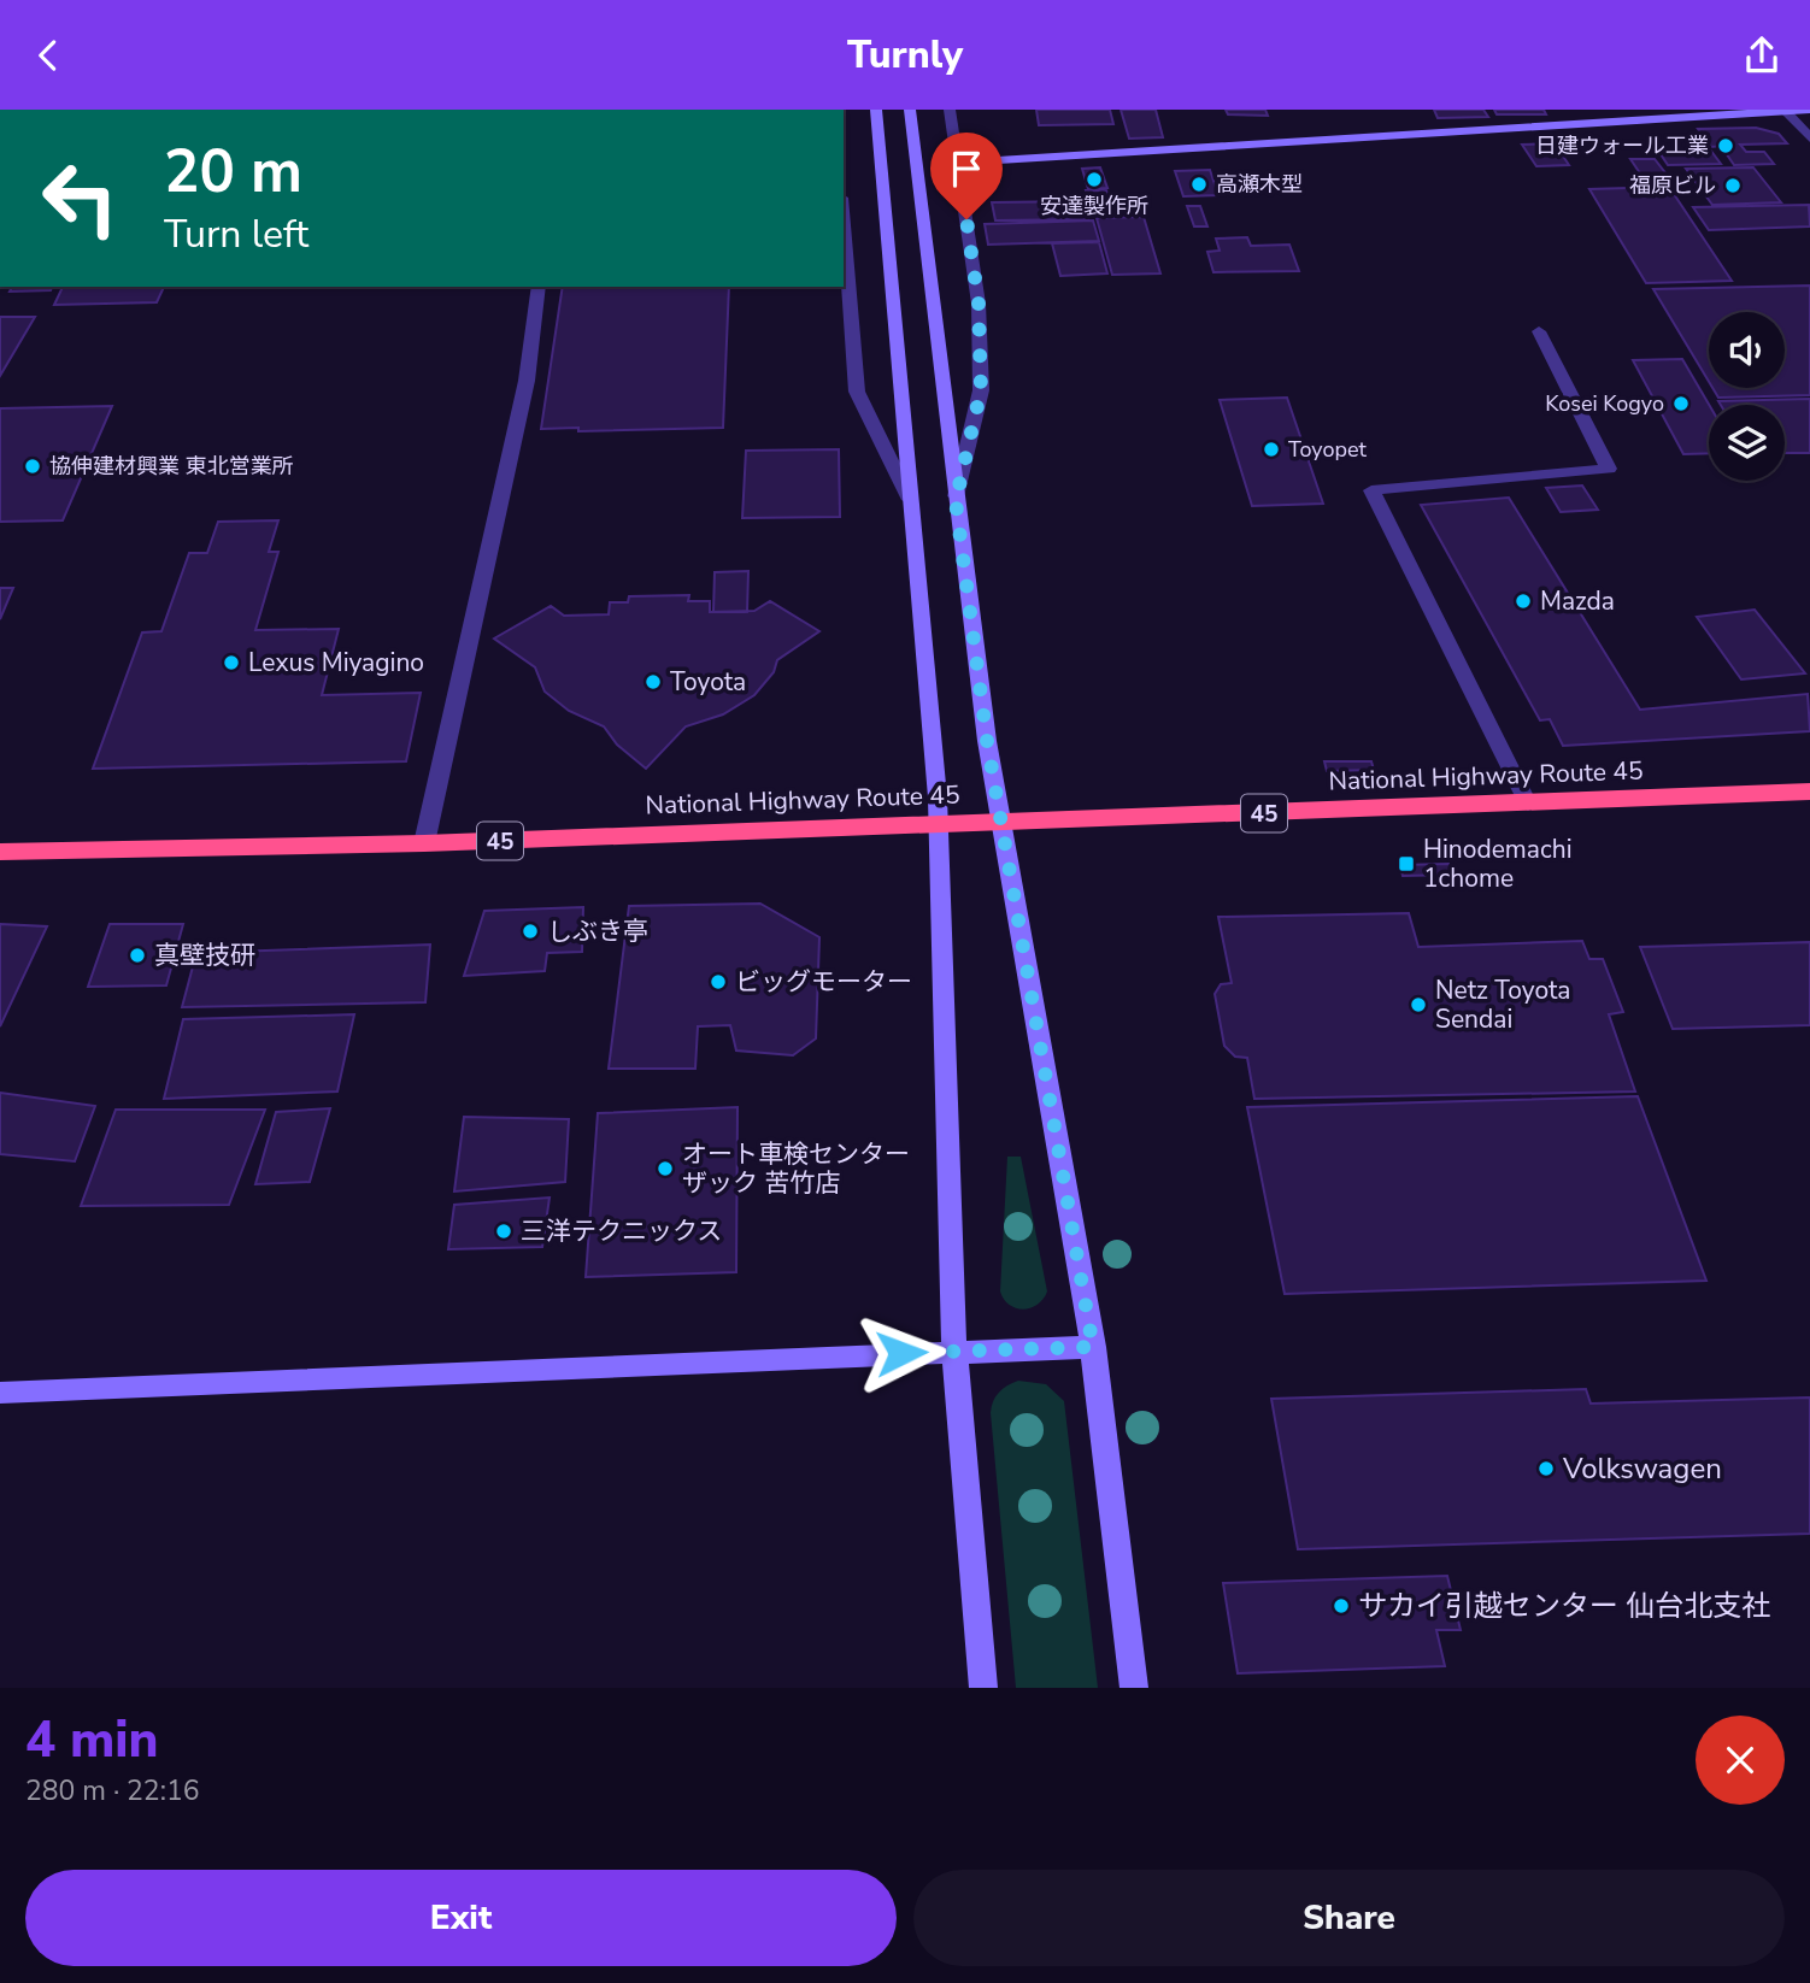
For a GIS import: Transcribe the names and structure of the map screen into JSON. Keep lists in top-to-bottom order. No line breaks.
{"streets":{"highway":["National Highway Route 45","45"]},"places":{"other":["日建ウォール工業","安達製作所","高瀬木型","福原ビル","Kosei Kogyo","Toyopet","協伸建材興業 東北営業所","Mazda","Lexus Miyagino","Toyota","しぶき亭","真壁技研","ビッグモーター","Netz Toyota Sendai","オート車検センター ザック 苦竹店","三洋テクニックス","Volkswagen","サカイ引越センター 仙台北支社"],"transit":["Hinodemachi 1chome"]},"page":{"header":"Turnly","turn":["20 m","Turn left"],"heading":["4 min","280 m · 22:16"],"buttons":["Exit","Share"]}}
